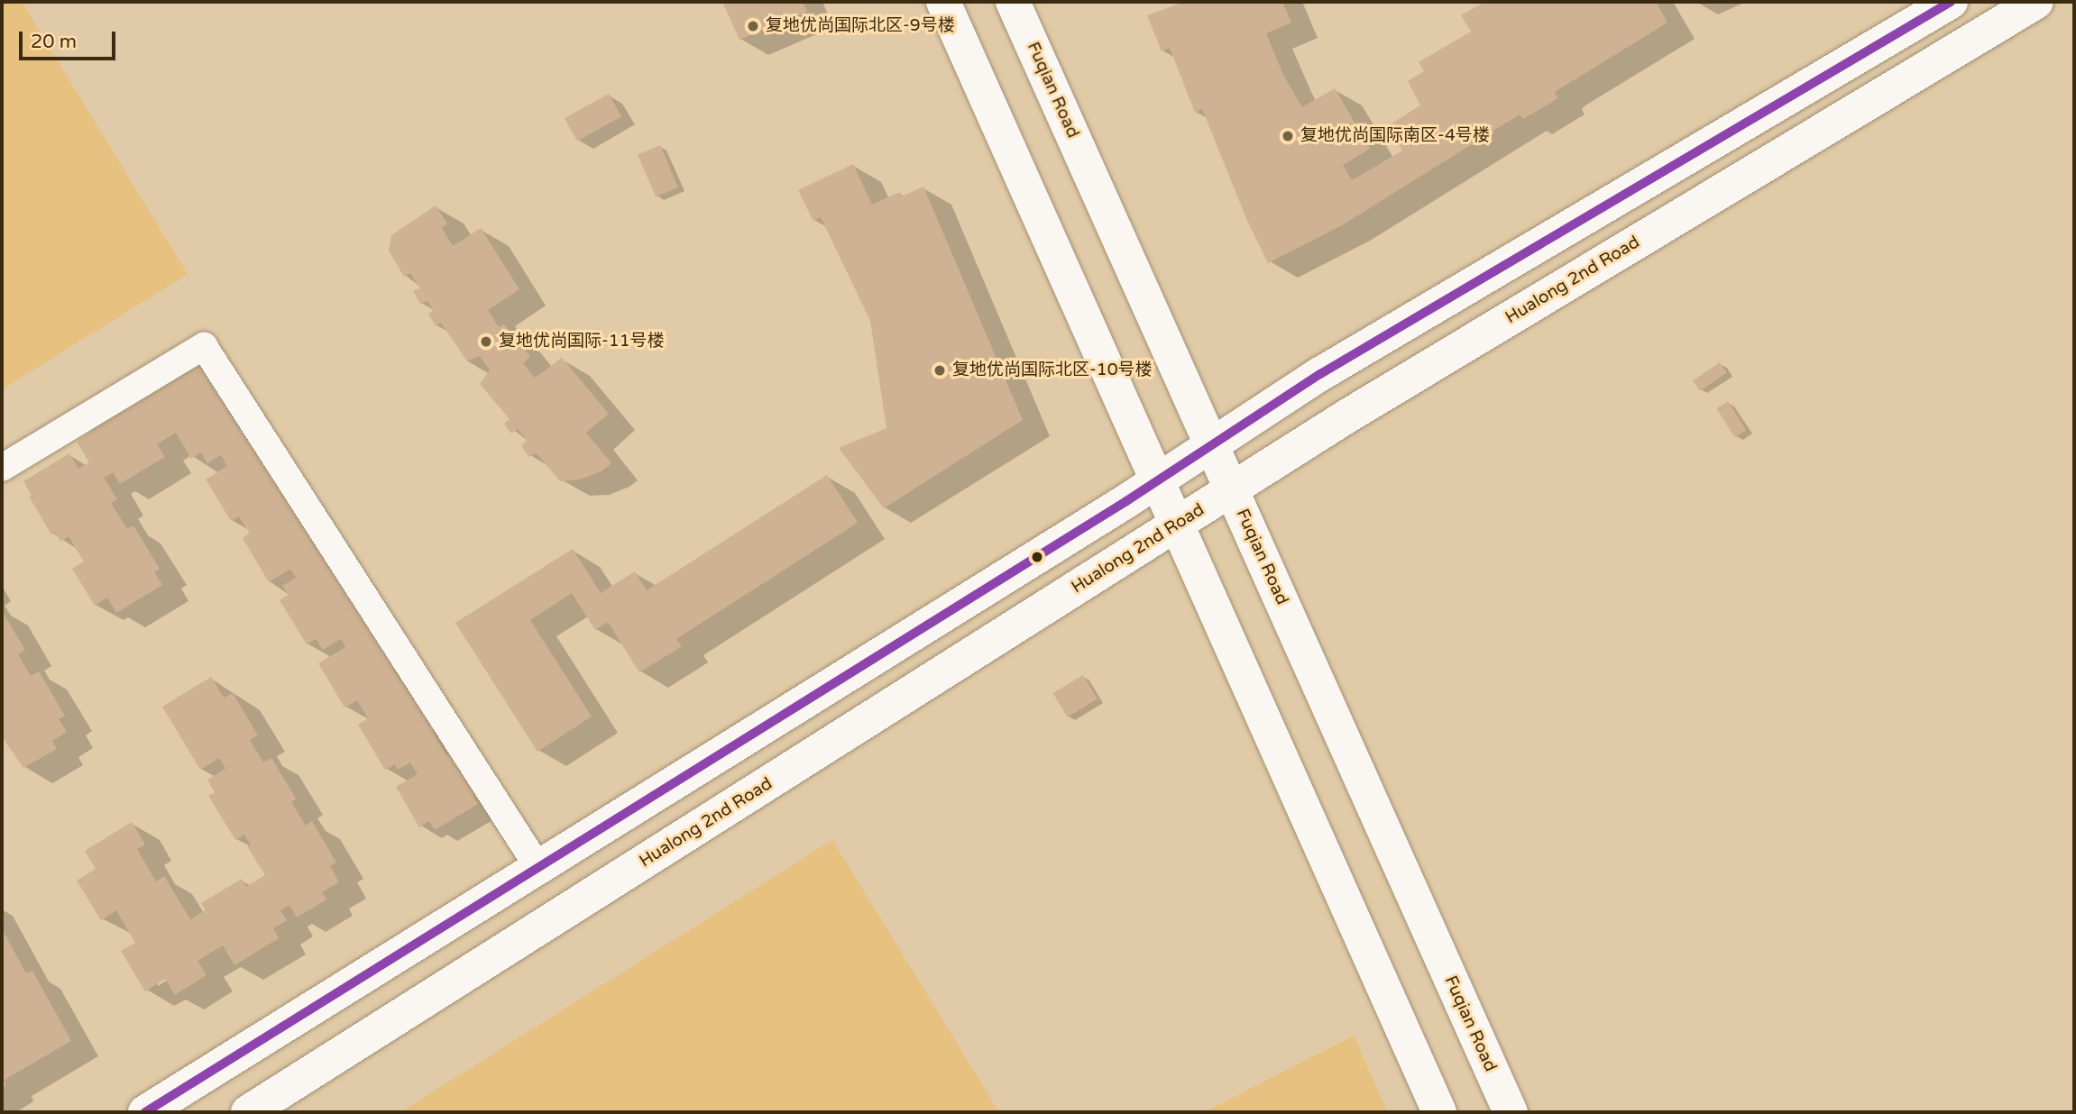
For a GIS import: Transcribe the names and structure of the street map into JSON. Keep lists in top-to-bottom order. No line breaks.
{"streets":{"street":["Fuqian Road","Hualong 2nd Road"]},"crossings":[["Fuqian Road","Hualong 2nd Road"]],"places":["复地优尚国际北区-9号楼","复地优尚国际南区-4号楼","复地优尚国际-11号楼","复地优尚国际北区-10号楼"],"scale_bar":"20 m"}
